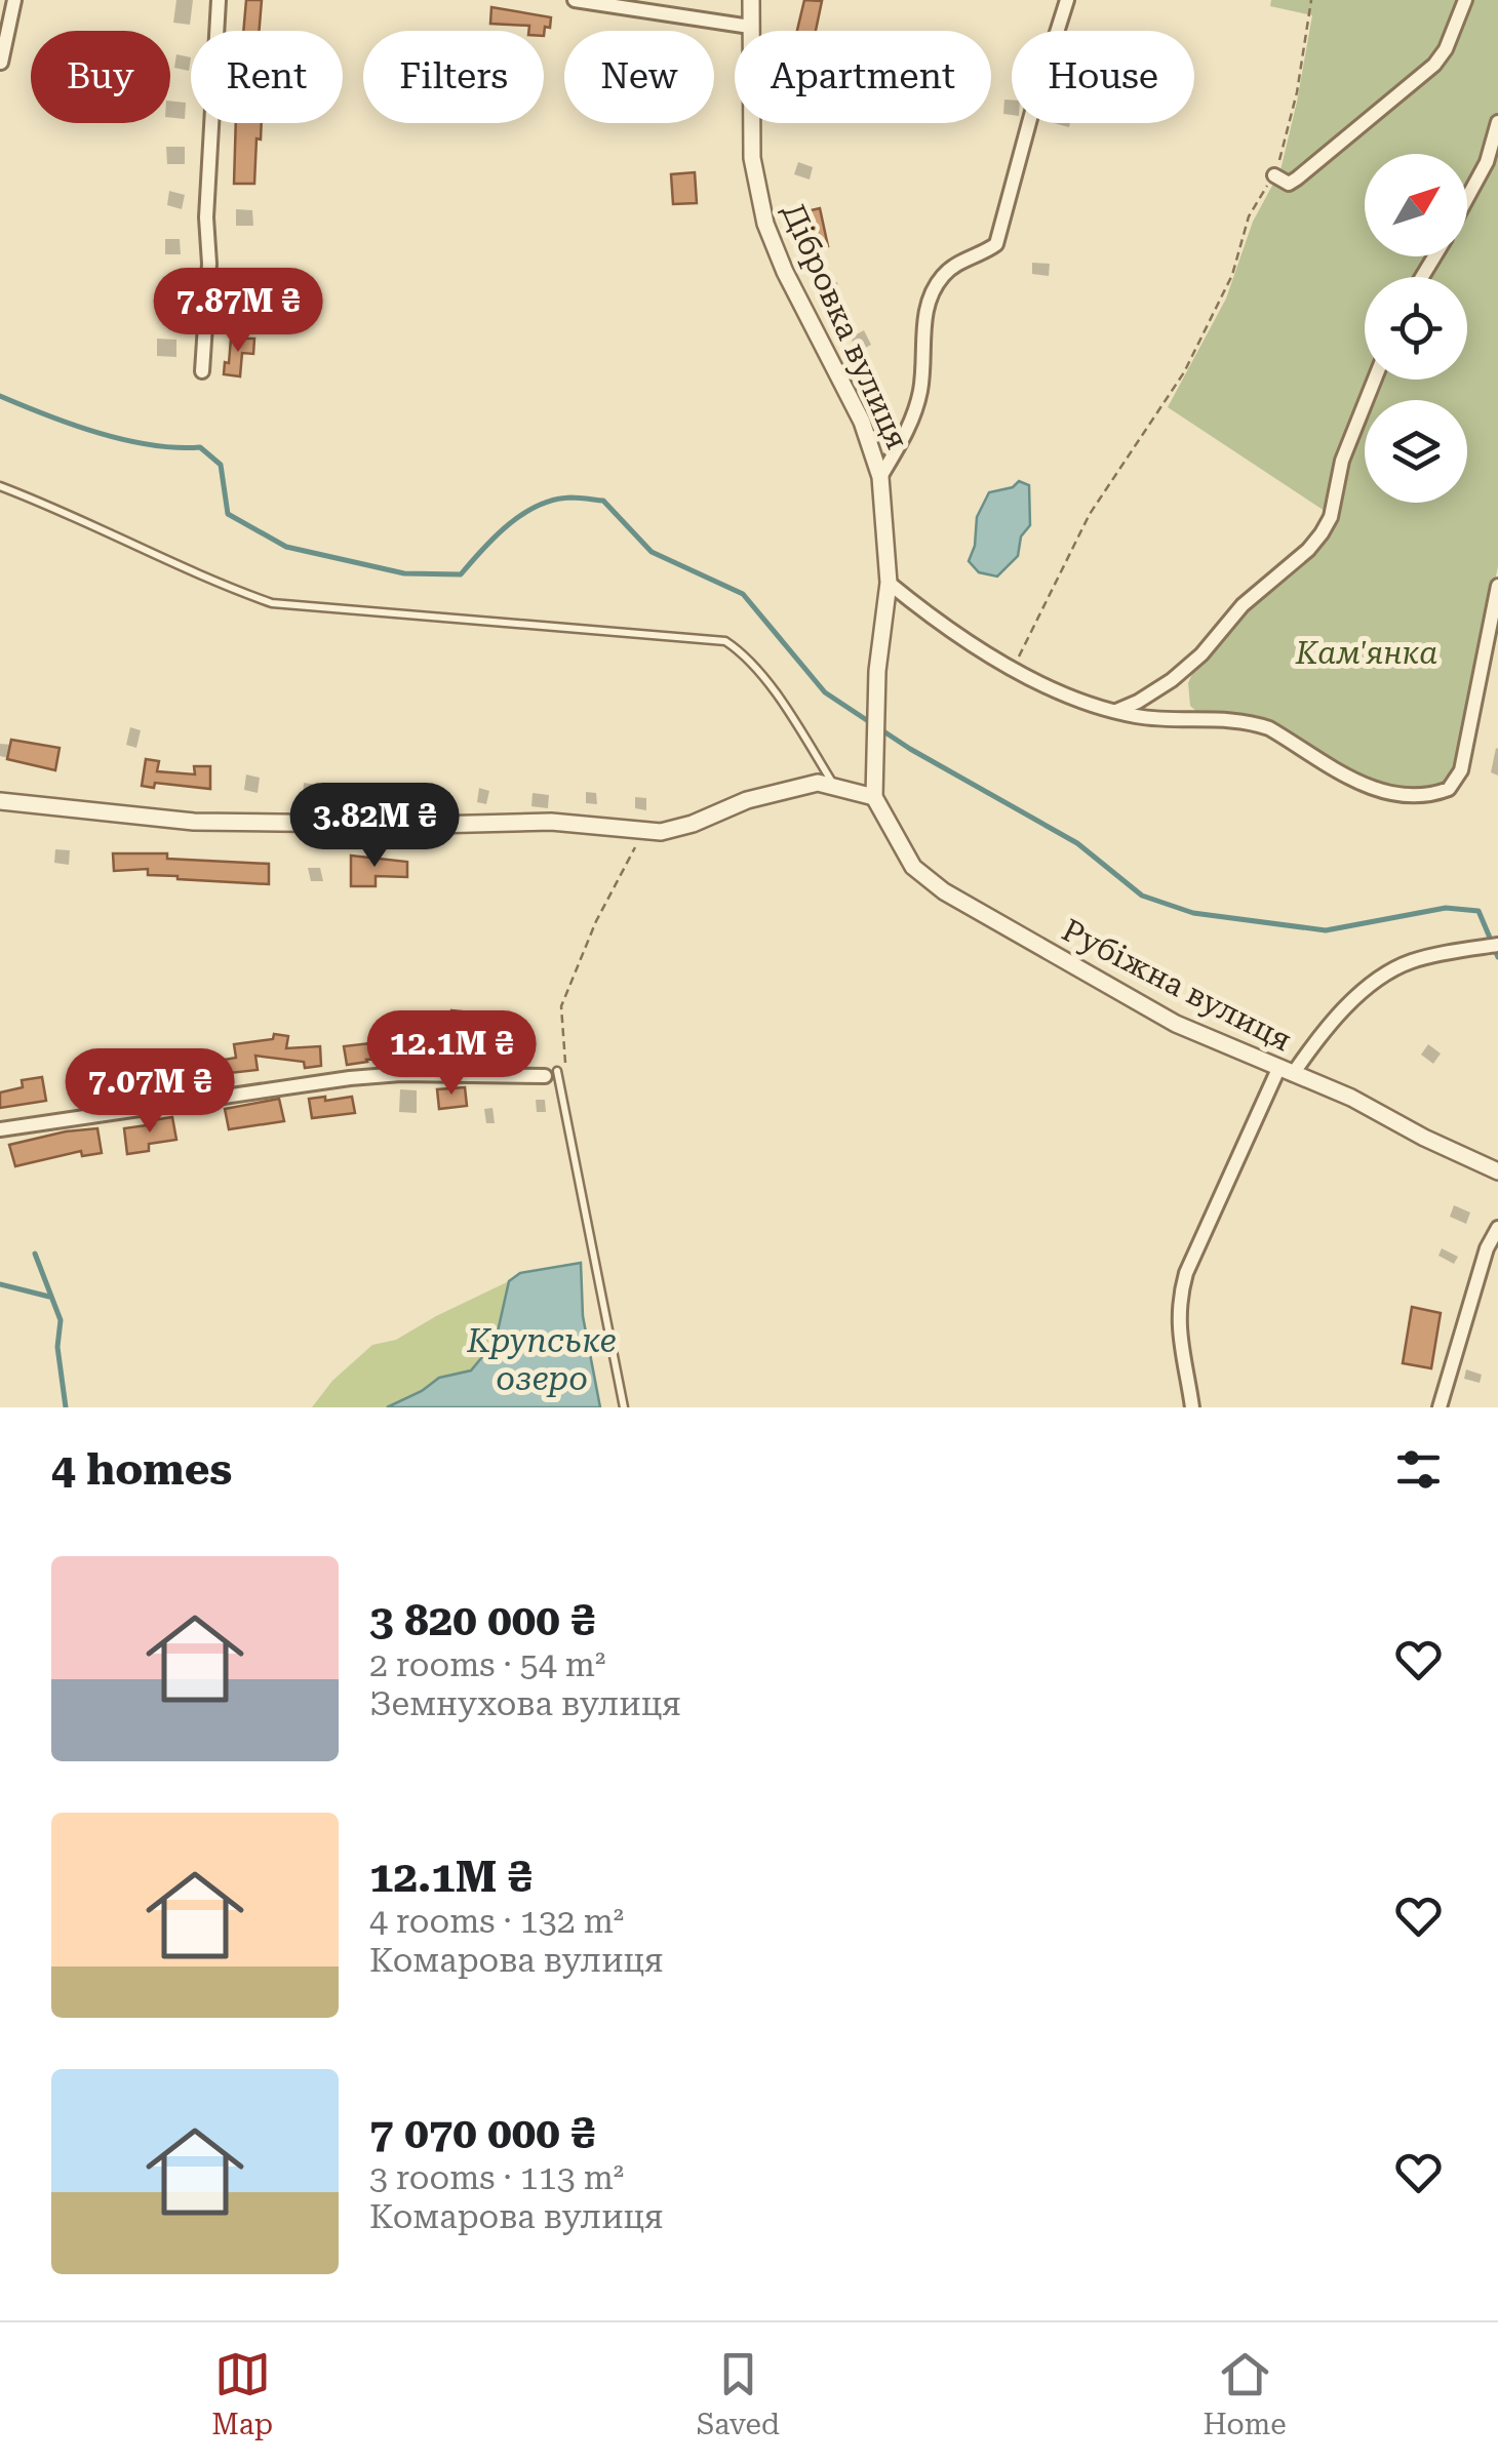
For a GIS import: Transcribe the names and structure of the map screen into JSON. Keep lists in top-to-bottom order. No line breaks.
{"streets":{"street":["Дібровка вулиця","Рубіжна вулиця"]},"crossings":[["Дібровка вулиця","Рубіжна вулиця"]],"water":["Крупське озеро"],"parks":["Кам'янка"],"north":"top right","page":{"chip":["Buy","Rent","Filters","New","Apartment","House"],"price":["7.87M ₴","3.82M ₴","12.1M ₴","7.07M ₴"],"heading":"4 homes","list":[{"name":"3 820 000 ₴","note":"2 rooms · 54 m² · Земнухова вулиця"},{"name":"12.1M ₴","note":"4 rooms · 132 m² · Комарова вулиця"},{"name":"7 070 000 ₴","note":"3 rooms · 113 m² · Комарова вулиця"}],"tabs":["Map","Saved","Home"]}}
